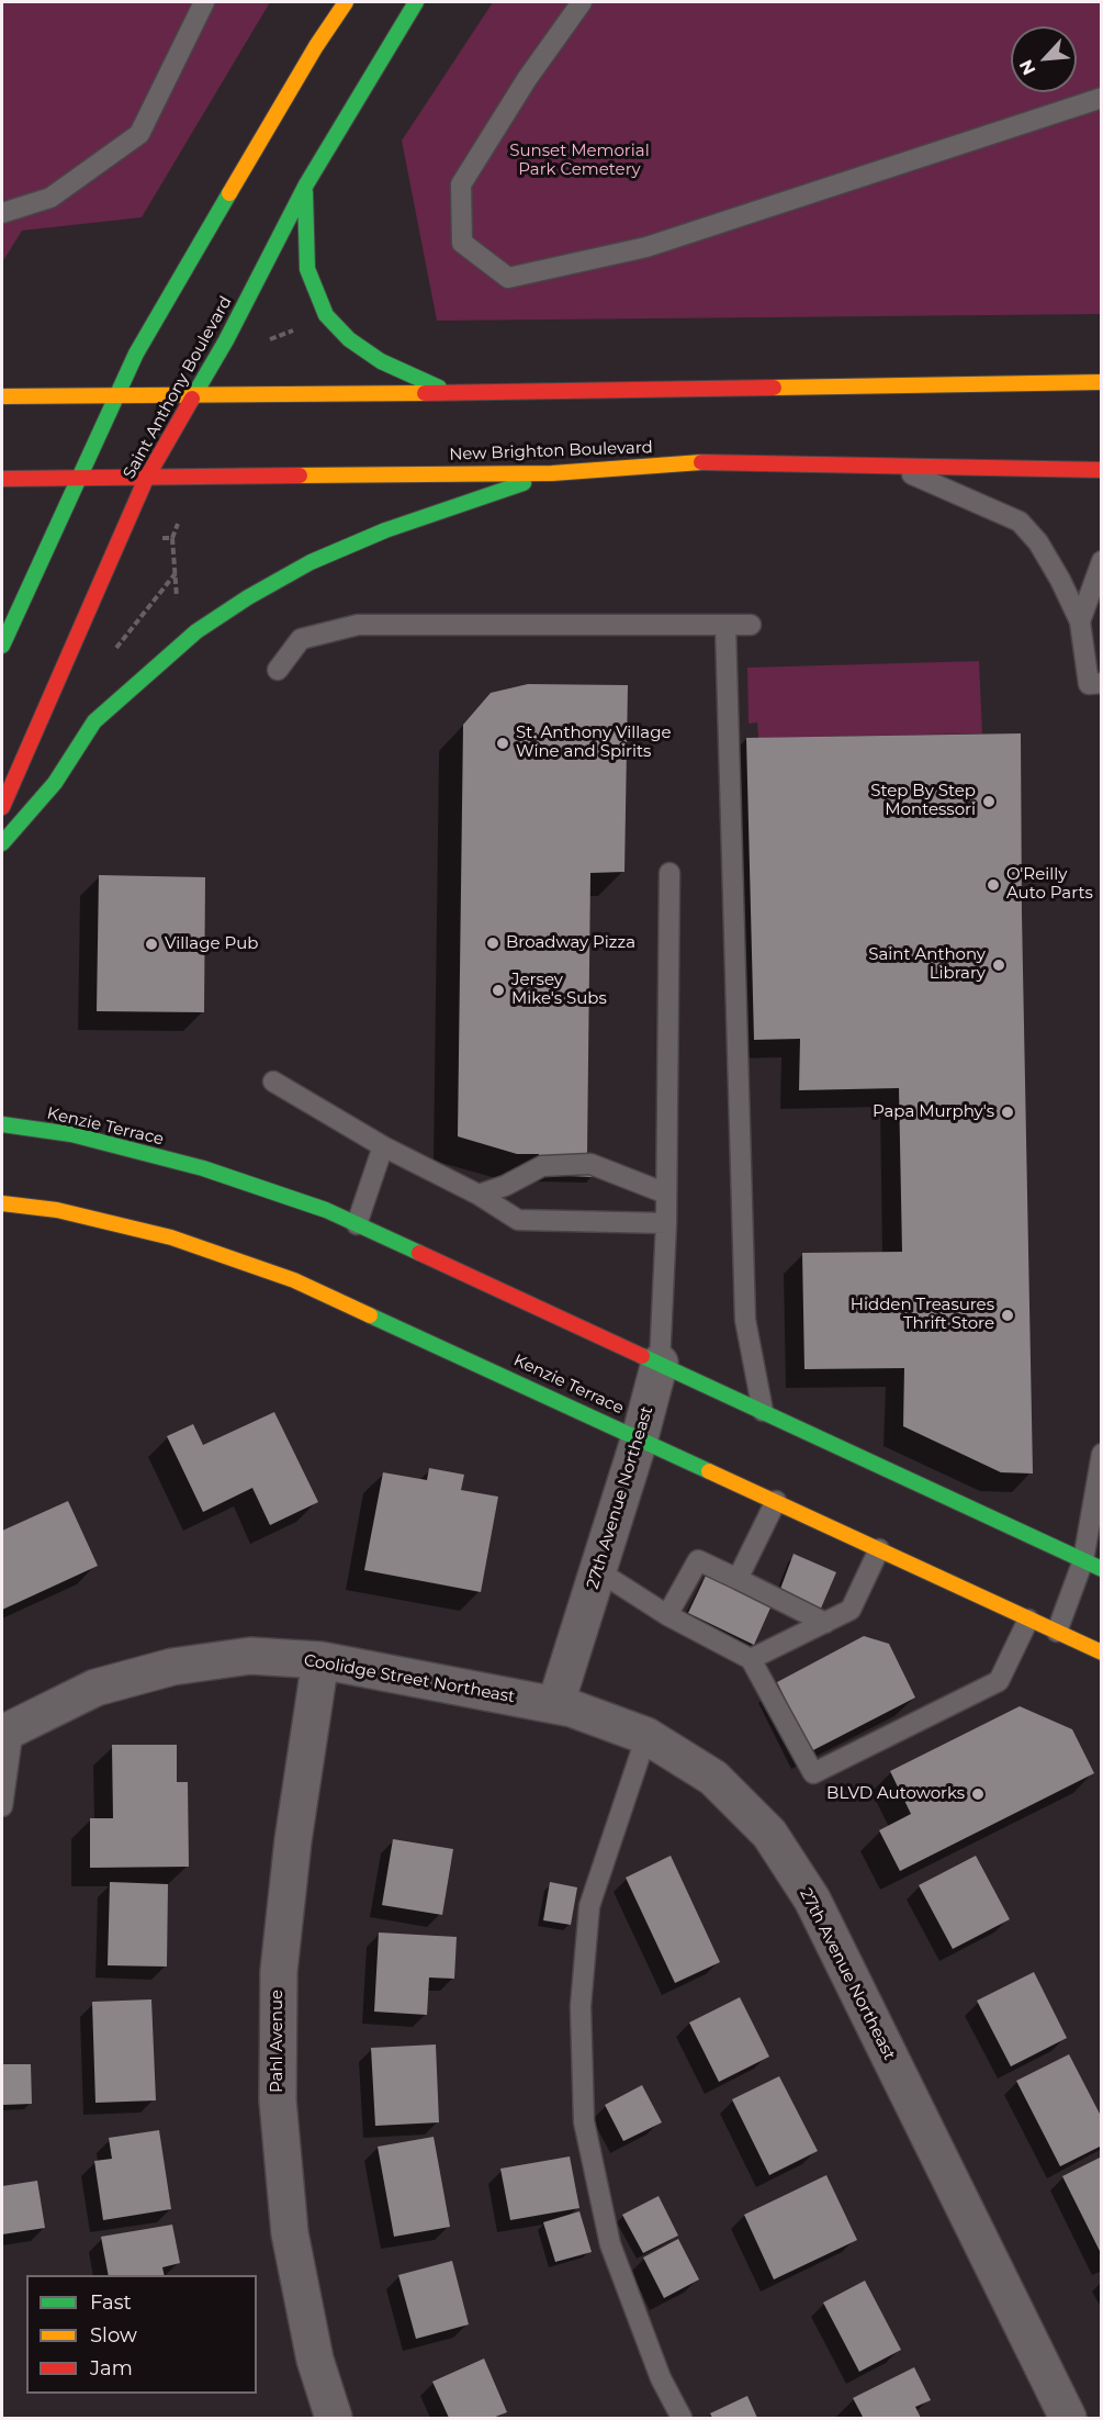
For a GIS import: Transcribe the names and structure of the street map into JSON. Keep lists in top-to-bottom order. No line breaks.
{"streets":{"main road":["Saint Anthony Boulevard","New Brighton Boulevard","Kenzie Terrace"],"street":["27th Avenue Northeast","Coolidge Street Northeast","Pahl Avenue"]},"crossings":[["Saint Anthony Boulevard","New Brighton Boulevard"],["Kenzie Terrace","27th Avenue Northeast"],["27th Avenue Northeast","Coolidge Street Northeast"],["Coolidge Street Northeast","Pahl Avenue"]],"parks":["Sunset Memorial Park Cemetery"],"places":["St. Anthony Village Wine and Spirits","Step By Step Montessori","O'Reilly Auto Parts","Broadway Pizza","Village Pub","Saint Anthony Library","Jersey Mike's Subs","Papa Murphy's","Hidden Treasures Thrift Store","BLVD Autoworks"],"legend":["Fast","Slow","Jam"],"north":"bottom left"}
